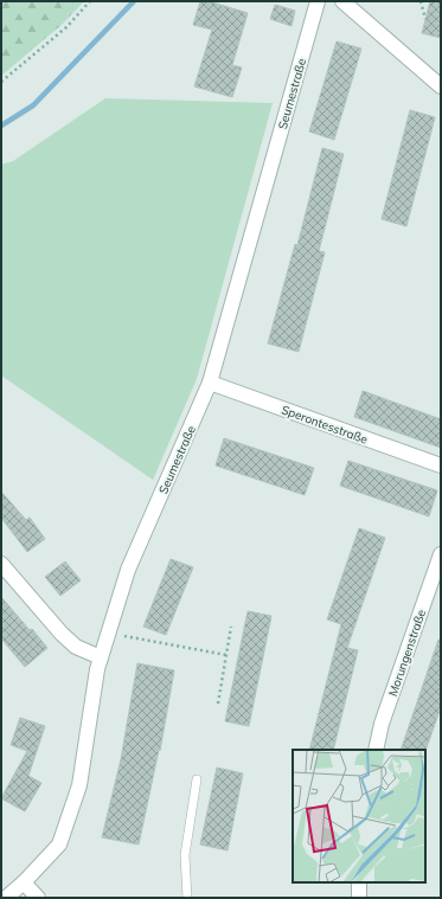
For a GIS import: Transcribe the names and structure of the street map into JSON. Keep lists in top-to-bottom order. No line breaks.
{"streets":{"street":["Seumestraße","Sperontesstraße","Morungenstraße"]},"crossings":[["Seumestraße","Sperontesstraße"]]}
